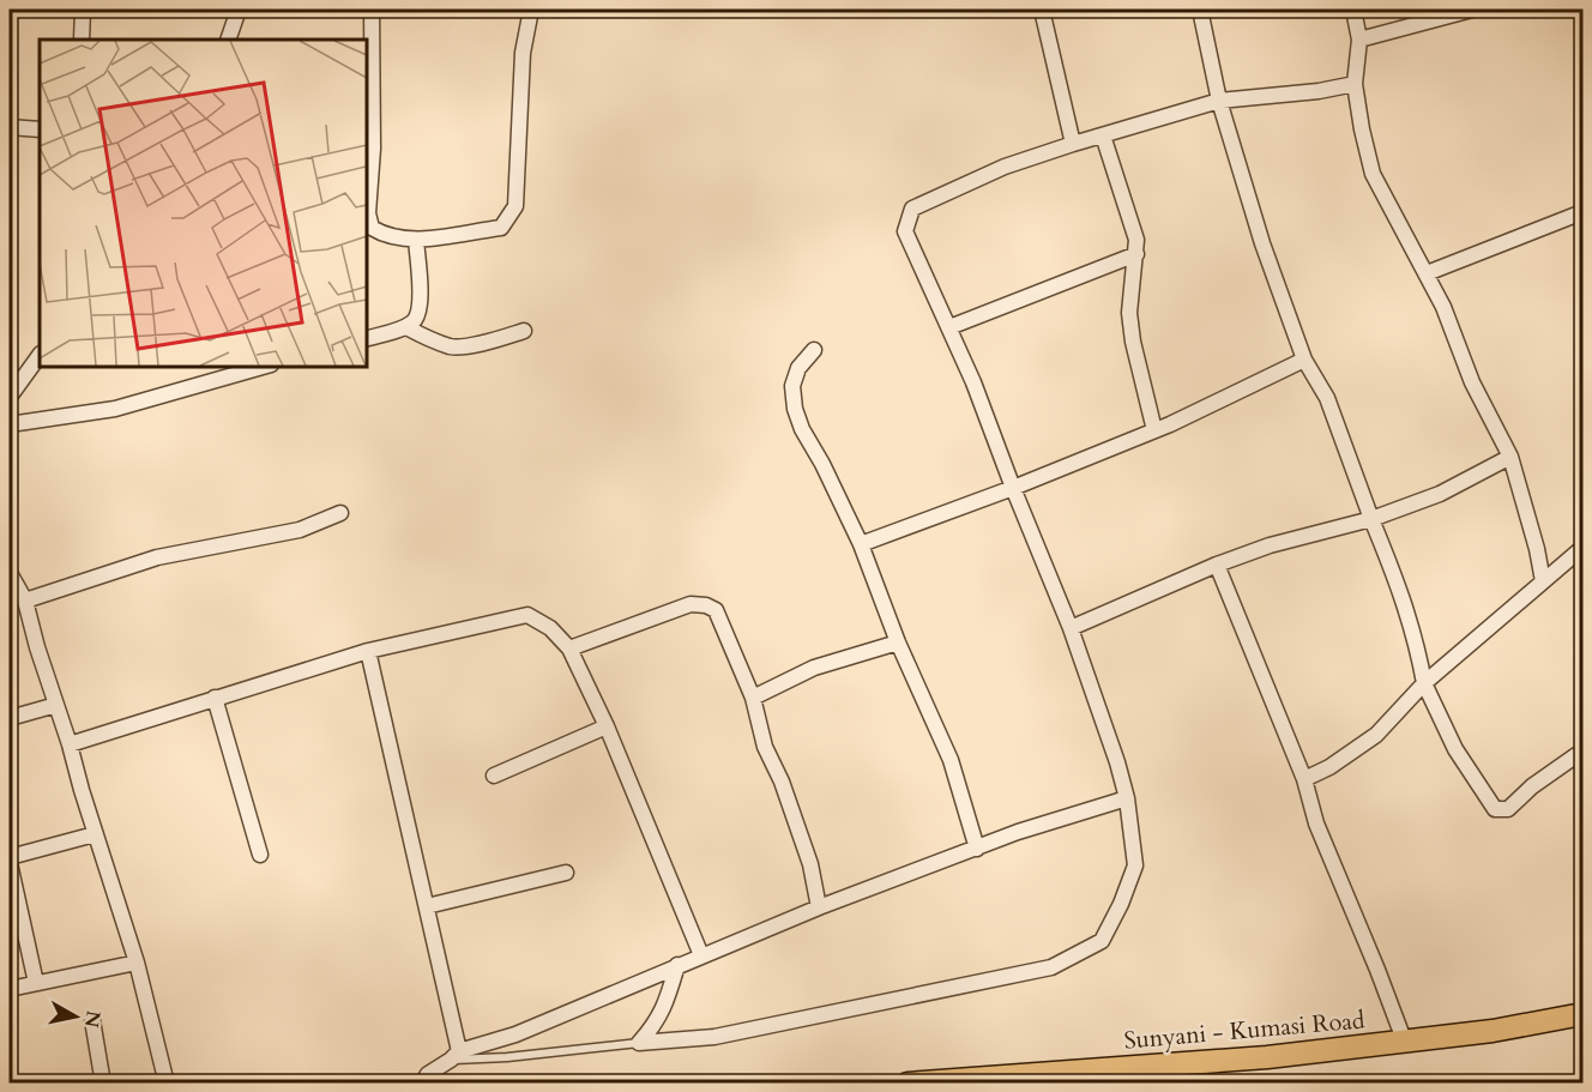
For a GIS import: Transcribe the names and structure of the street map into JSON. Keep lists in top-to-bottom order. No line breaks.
{"streets":{"main road":["Sunyani - Kumasi Road"]},"north":"right"}
